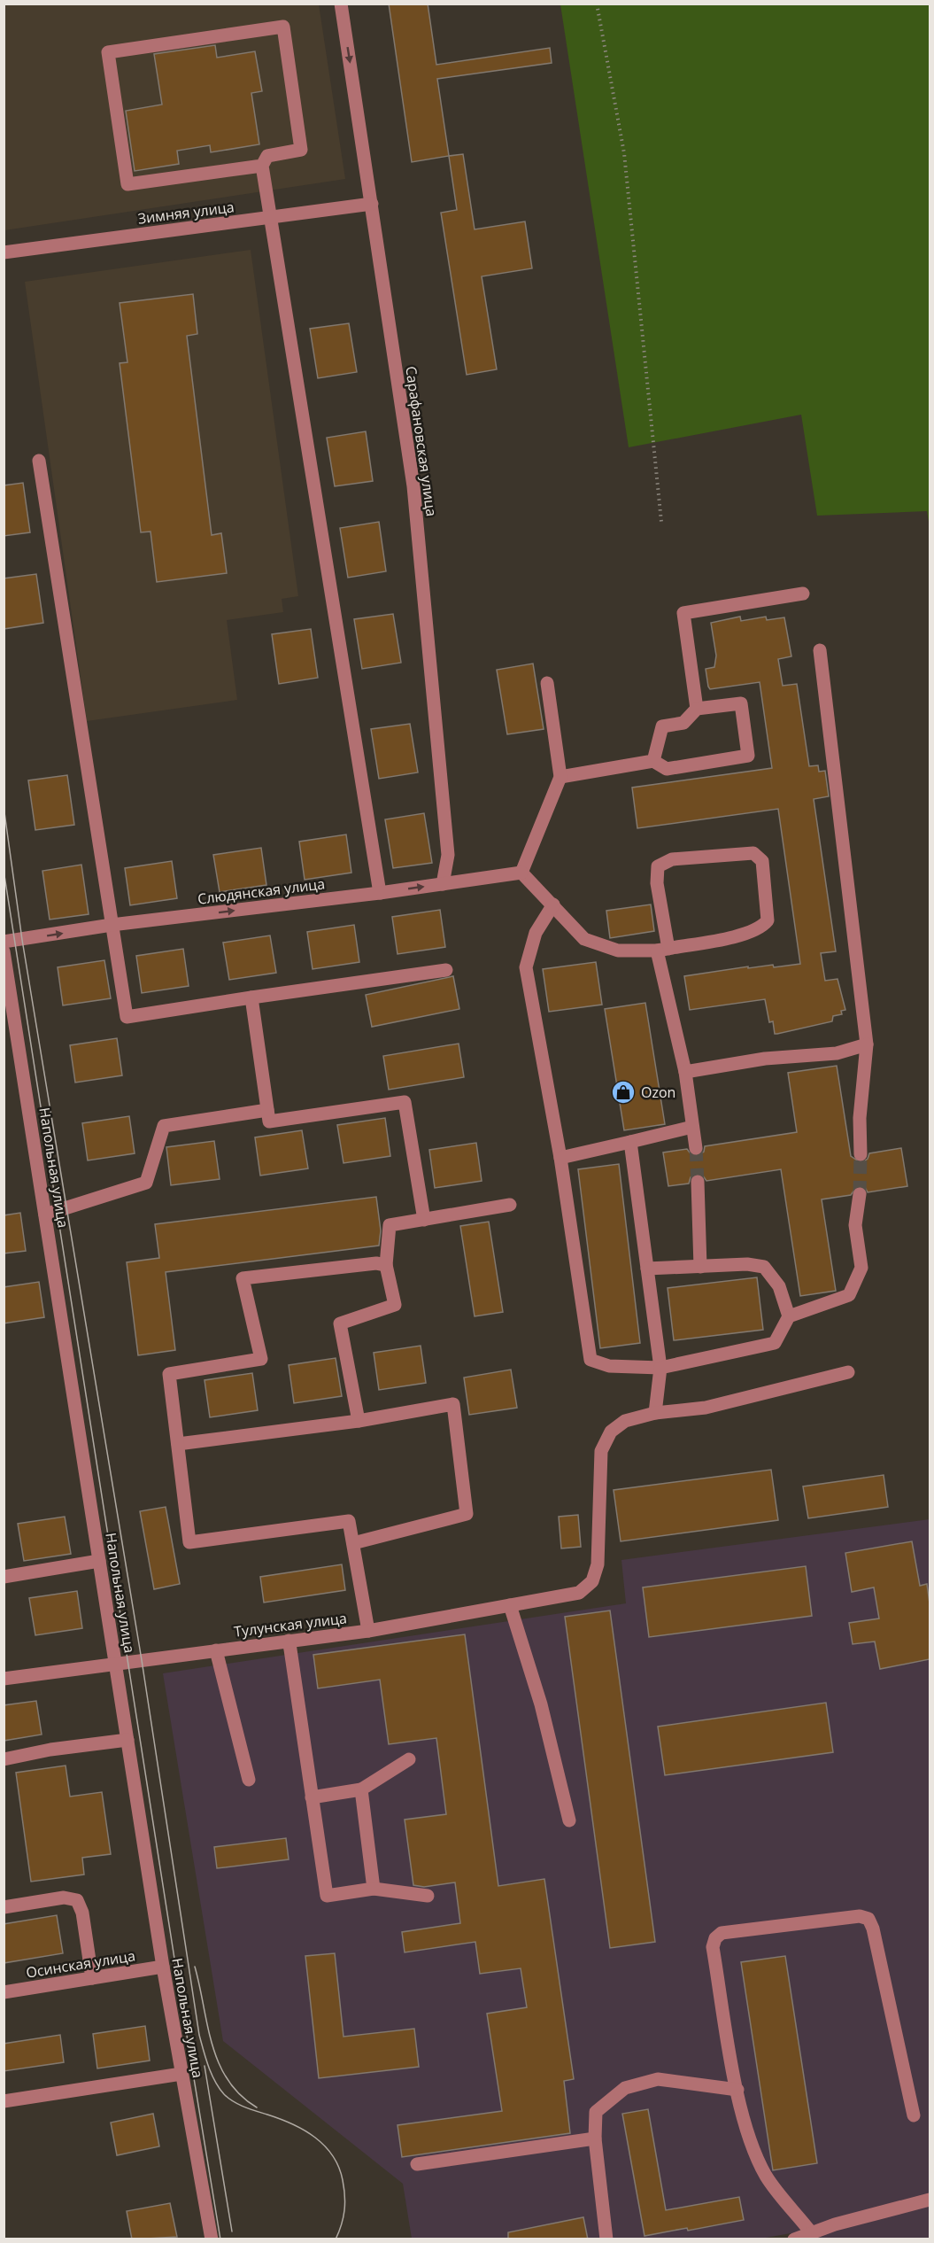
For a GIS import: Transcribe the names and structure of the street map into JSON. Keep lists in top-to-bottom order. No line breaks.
{"streets":{"street":["Зимняя улица","Сарафановская улица","Слюдянская улица","Напольная улица","Тулунская улица","Осинская улица"]},"crossings":[["Зимняя улица","Сарафановская улица"],["Сарафановская улица","Слюдянская улица"],["Напольная улица","Тулунская улица"],["Напольная улица","Осинская улица"]],"places":{"shop":["Ozon"]}}
